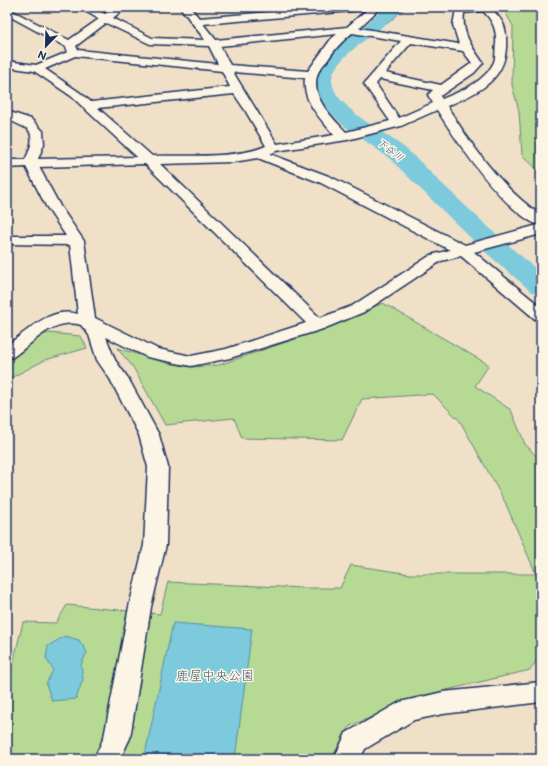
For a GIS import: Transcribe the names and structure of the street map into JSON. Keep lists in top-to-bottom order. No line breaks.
{"water":["下谷川"],"parks":["鹿屋中央公園"],"north":"bottom left"}
